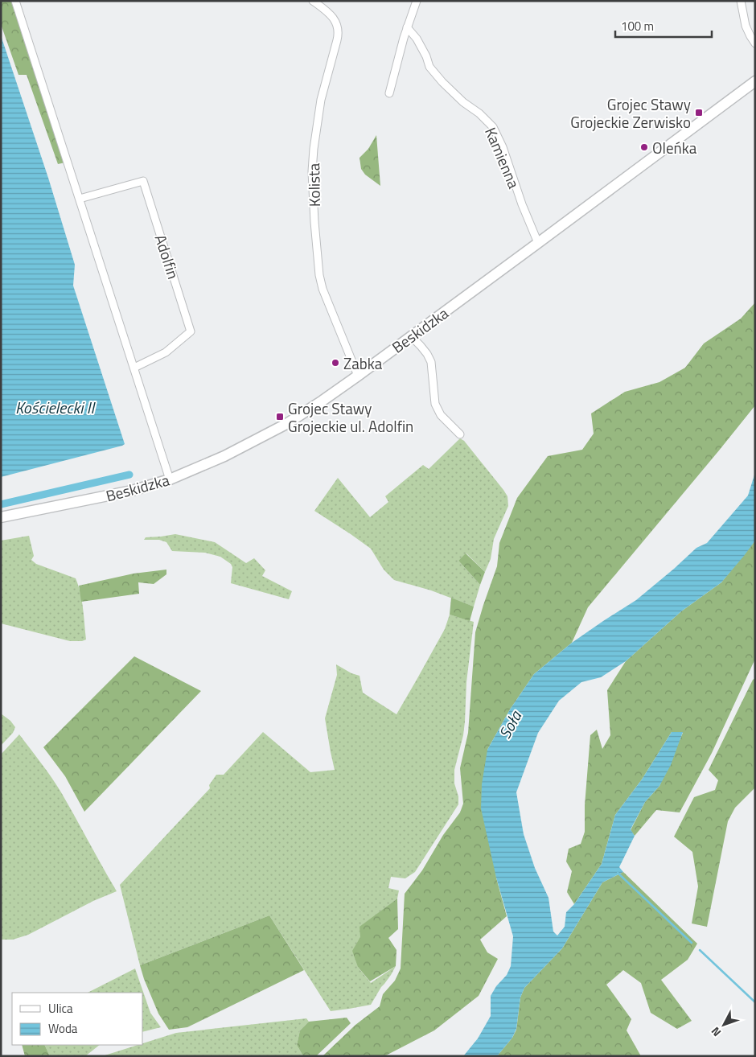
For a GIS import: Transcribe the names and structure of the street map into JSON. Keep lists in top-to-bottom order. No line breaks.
{"streets":{"main road":["Beskidzka"],"street":["Kamienna","Kolista","Adolfin"]},"crossings":[["Kamienna","Beskidzka"],["Kolista","Beskidzka"]],"water":["Kościelecki II","Soła"],"places":{"transit":["Grojec Stawy Grojeckie Zerwisko","Grojec Stawy Grojeckie ul. Adolfin"],"other":["Oleńka","Zabka"]},"legend":["Ulica","Woda"],"scale_bar":"100 m","north":"bottom left"}
